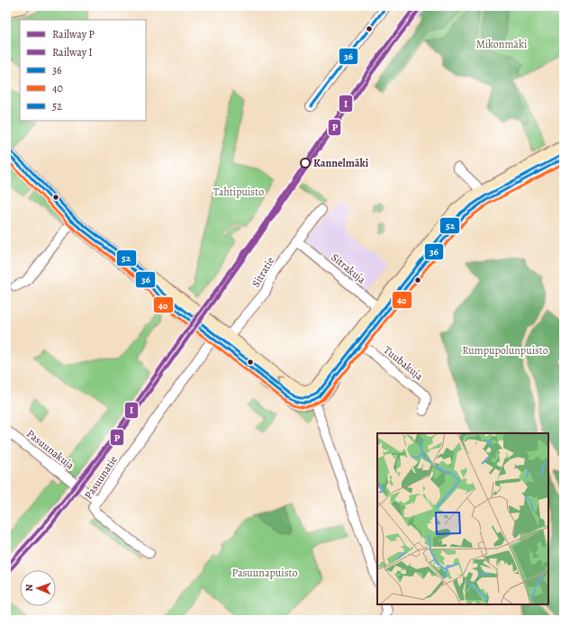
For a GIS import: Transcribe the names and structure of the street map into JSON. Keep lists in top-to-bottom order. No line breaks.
{"streets":{"street":["Sitrakuja","Sitratie","Tuubakuja","Pasuunakuja","Pasuunatie"]},"crossings":[["Sitrakuja","Sitratie"],["Sitratie","Pasuunatie"],["Pasuunakuja","Pasuunatie"]],"parks":["Mikonmäki","Tahtipuisto","Rumpupolunpuisto","Pasuunapuisto"],"places":["Kannelmäki"],"lines":["rail line P","rail line I","transit line 36","transit line 52","transit line 40"],"legend":["Railway P","Railway I","36","40","52"],"north":"left"}
